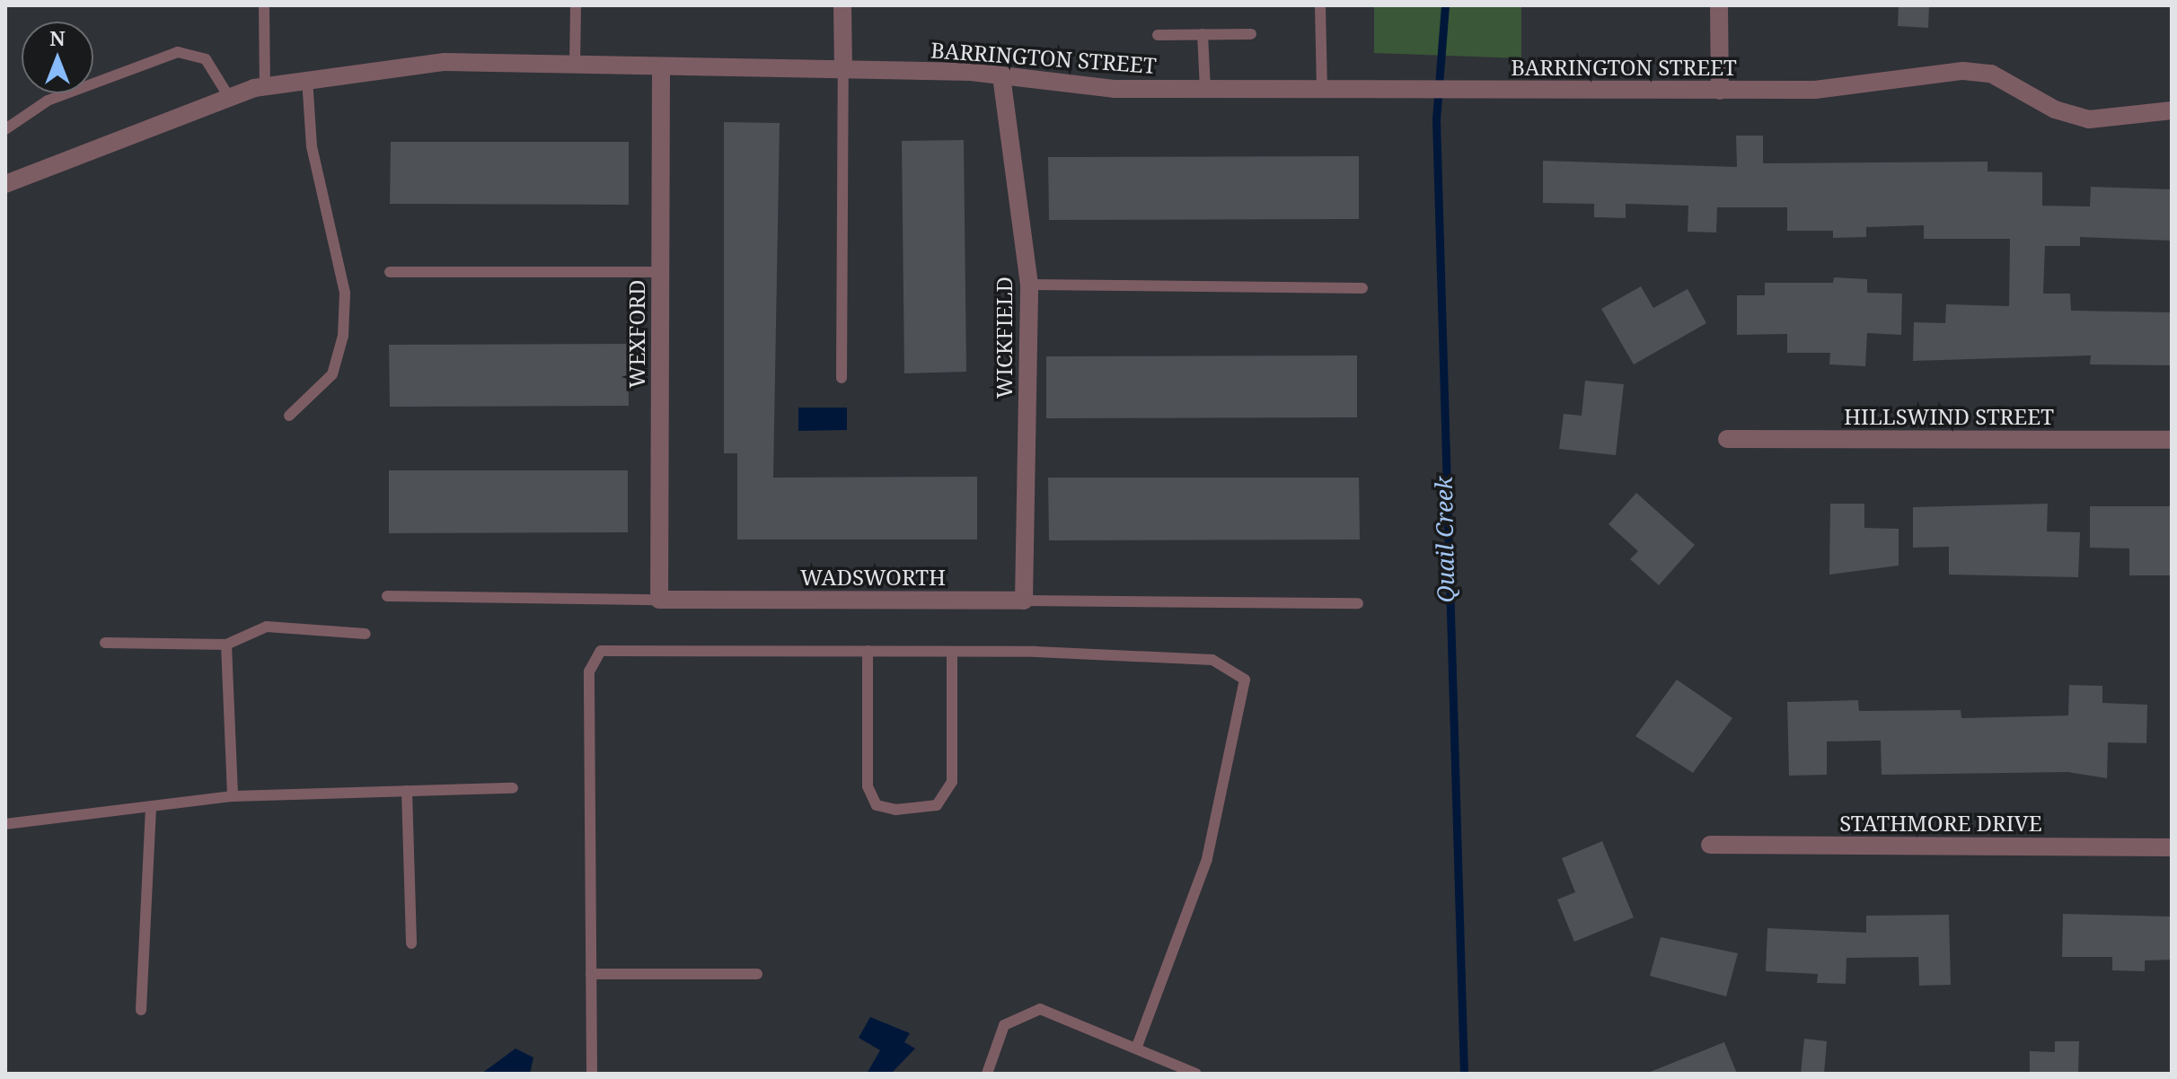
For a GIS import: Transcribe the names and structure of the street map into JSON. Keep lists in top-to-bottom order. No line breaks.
{"streets":{"street":["BARRINGTON STREET","WEXFORD","WICKFIELD","HILLSWIND STREET","WADSWORTH","STATHMORE DRIVE"]},"crossings":[["BARRINGTON STREET","WEXFORD"],["BARRINGTON STREET","WICKFIELD"],["WEXFORD","WADSWORTH"],["WICKFIELD","WADSWORTH"]],"water":["Quail Creek"],"north":"top"}
